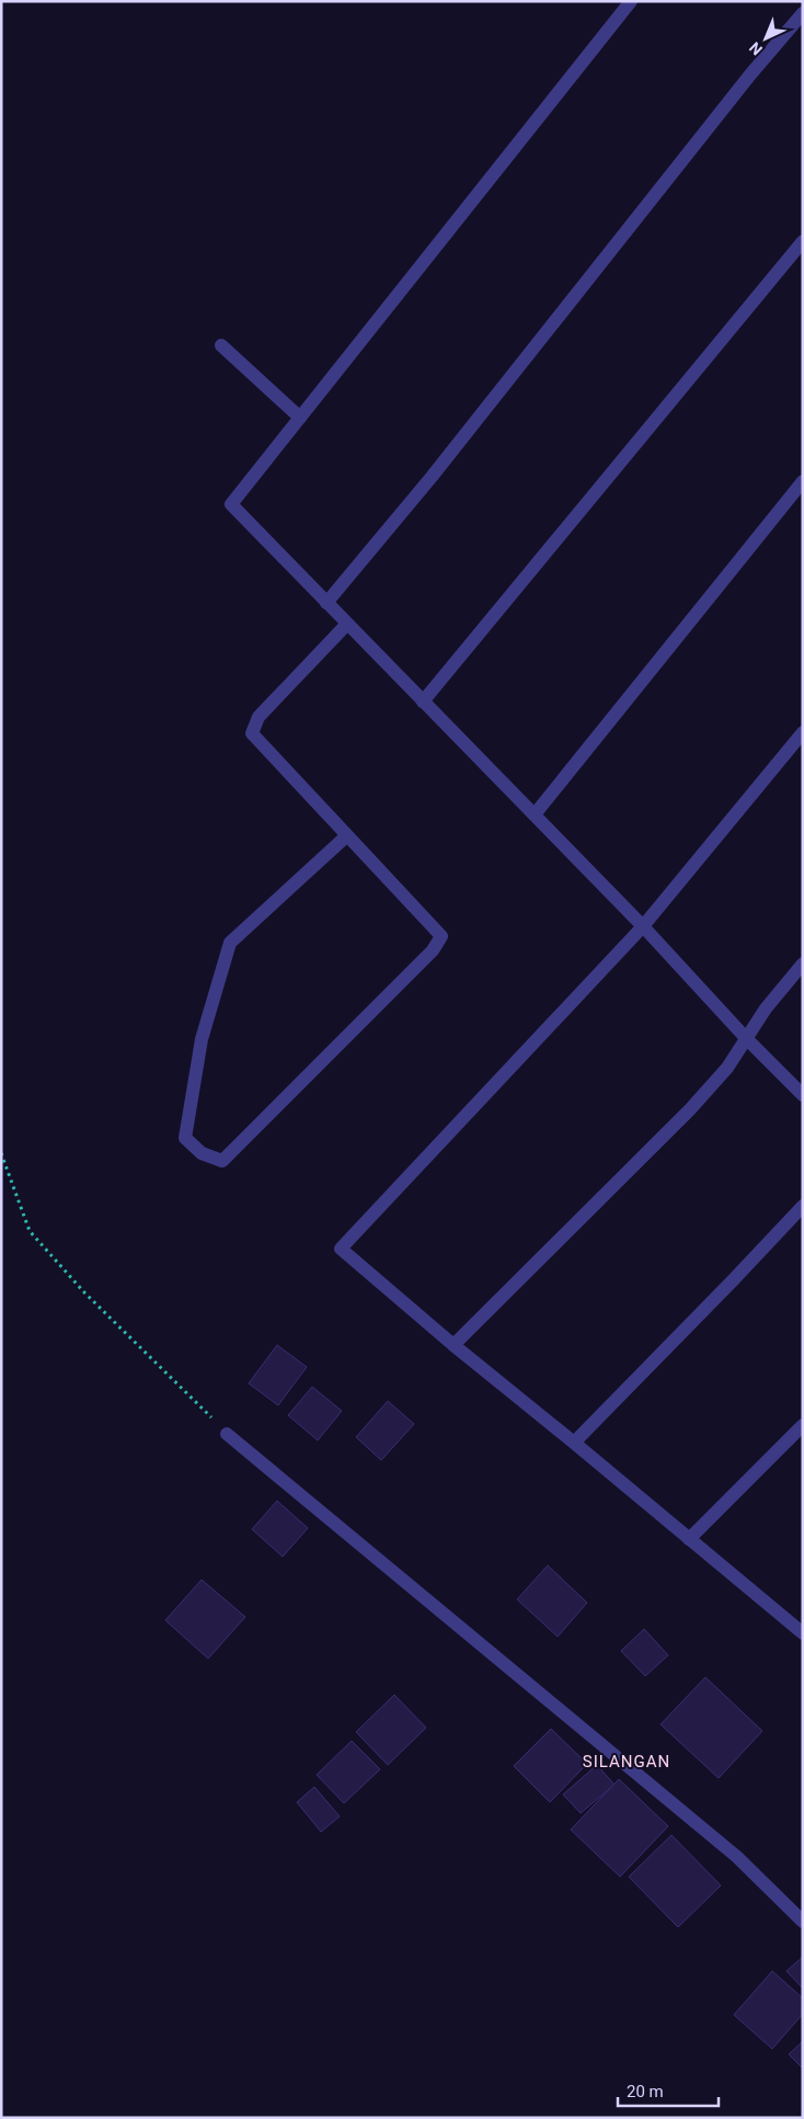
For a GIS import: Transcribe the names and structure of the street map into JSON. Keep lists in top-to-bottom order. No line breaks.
{"districts":["SILANGAN"],"scale_bar":"20 m","north":"bottom left"}
